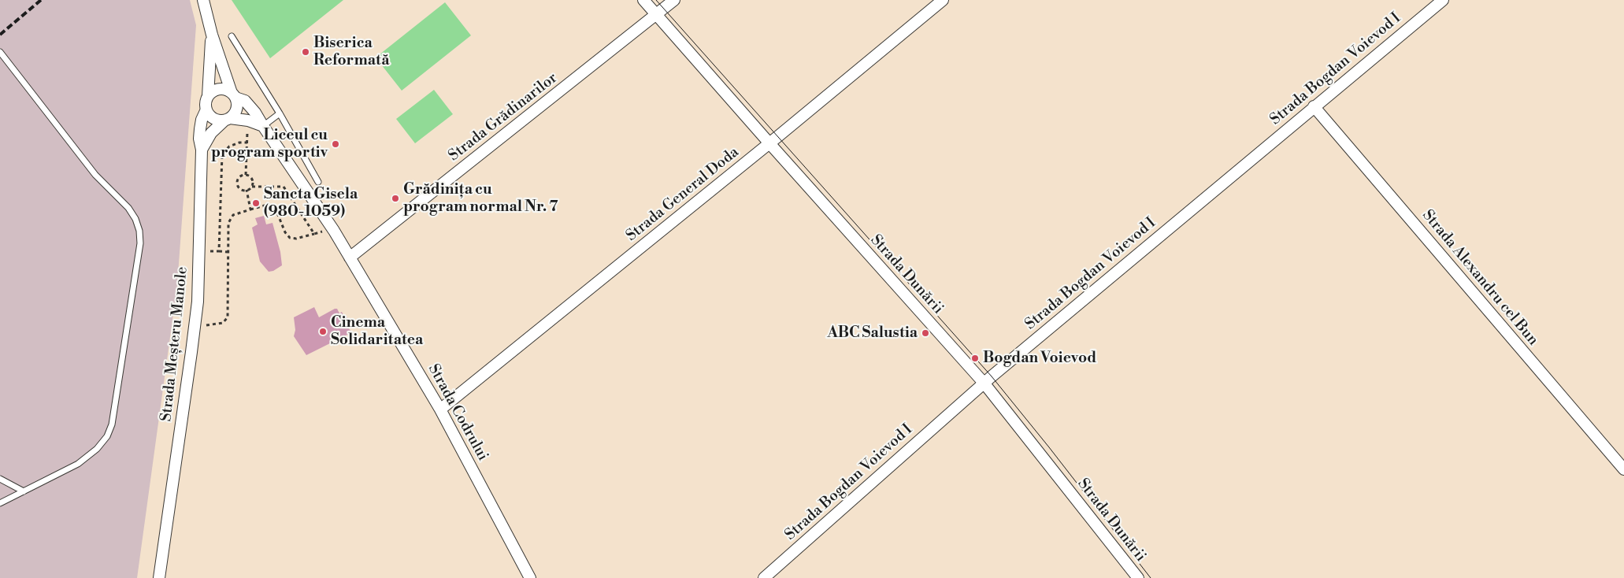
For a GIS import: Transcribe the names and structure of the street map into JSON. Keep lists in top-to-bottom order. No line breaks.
{"streets":{"street":["Strada Bogdan Voievod I","Strada Grădinarilor","Strada General Doda","Strada Dunării","Strada Alexandru cel Bun","Strada Meșteru Manole","Strada Codrului"]},"crossings":[["Strada Bogdan Voievod I","Strada Dunării"],["Strada Bogdan Voievod I","Strada Alexandru cel Bun"],["Strada Grădinarilor","Strada Dunării"],["Strada Grădinarilor","Strada Codrului"],["Strada General Doda","Strada Dunării"],["Strada General Doda","Strada Codrului"],["Strada Meșteru Manole","Strada Codrului"]],"places":["Biserica Reformată","Liceul cu program sportiv","Grădinița cu program normal Nr. 7","Sancta Gisela (980-1059)","Cinema Solidaritatea","ABC Salustia","Bogdan Voievod"]}
